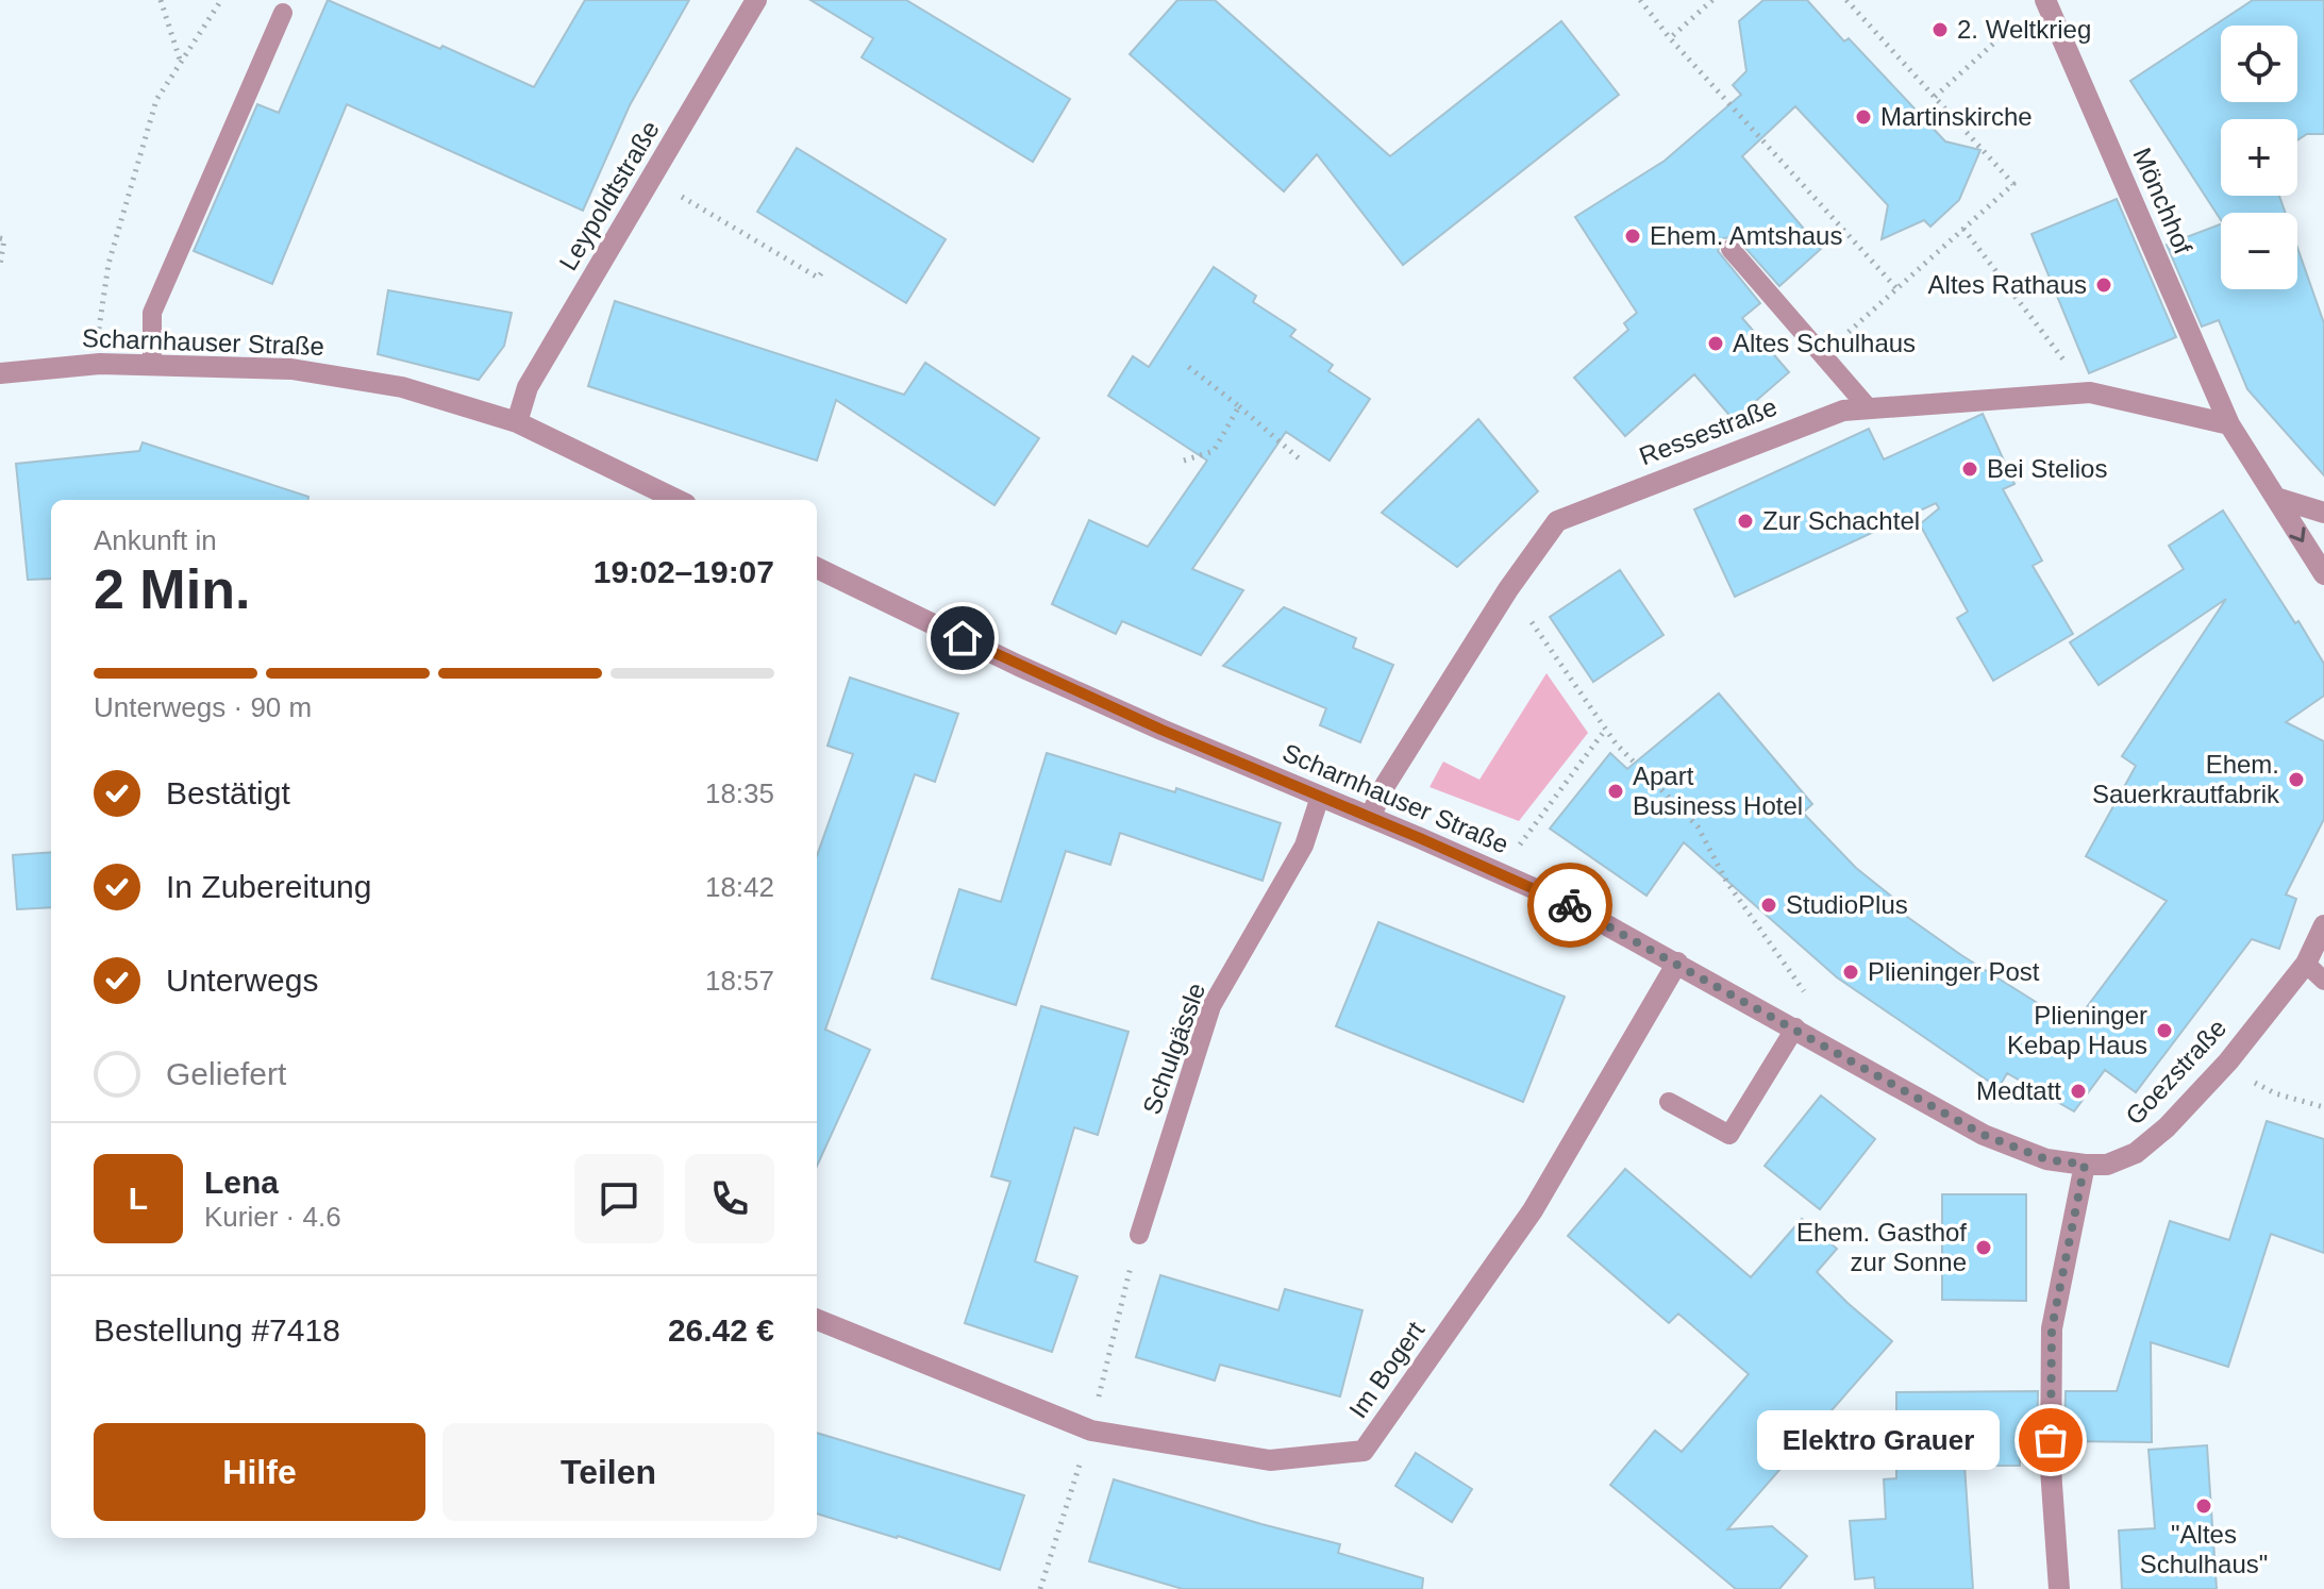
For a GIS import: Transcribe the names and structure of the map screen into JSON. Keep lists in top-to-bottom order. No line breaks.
{"streets":{"street":["Leypoldtstraße","Mönchhof","Scharnhauser Straße","Ressestraße","Goezstraße","Im Bogert"],"lane":["Schulgässle"]},"crossings":[["Leypoldtstraße","Scharnhauser Straße"],["Mönchhof","Ressestraße"],["Scharnhauser Straße","Ressestraße"],["Scharnhauser Straße","Schulgässle"],["Scharnhauser Straße","Goezstraße"],["Scharnhauser Straße","Im Bogert"]],"places":["2. Weltkrieg","Martinskirche","Ehem. Amtshaus","Altes Rathaus","Altes Schulhaus","Bei Stelios","Zur Schachtel","Ehem. Sauerkrautfabrik","Apart Business Hotel","StudioPlus","Plieninger Post","Plieninger Kebap Haus","Medtatt","Ehem. Gasthof zur Sonne","Elektro Grauer","\"Altes Schulhaus\""],"page":{"map_buttons":["+","−"],"heading":["2 Min.","Ankunft in","19:02–19:07"],"panel":["Lena","Kurier · 4.6","Bestellung #7418","26.42 €"],"bar":"Unterwegs · 90 m","list":[["Bestätigt","18:35"],["In Zubereitung","18:42"],["Unterwegs","18:57"],"Geliefert"],"round":"L","buttons":["Hilfe","Teilen"],"bubble":"Elektro Grauer"}}
